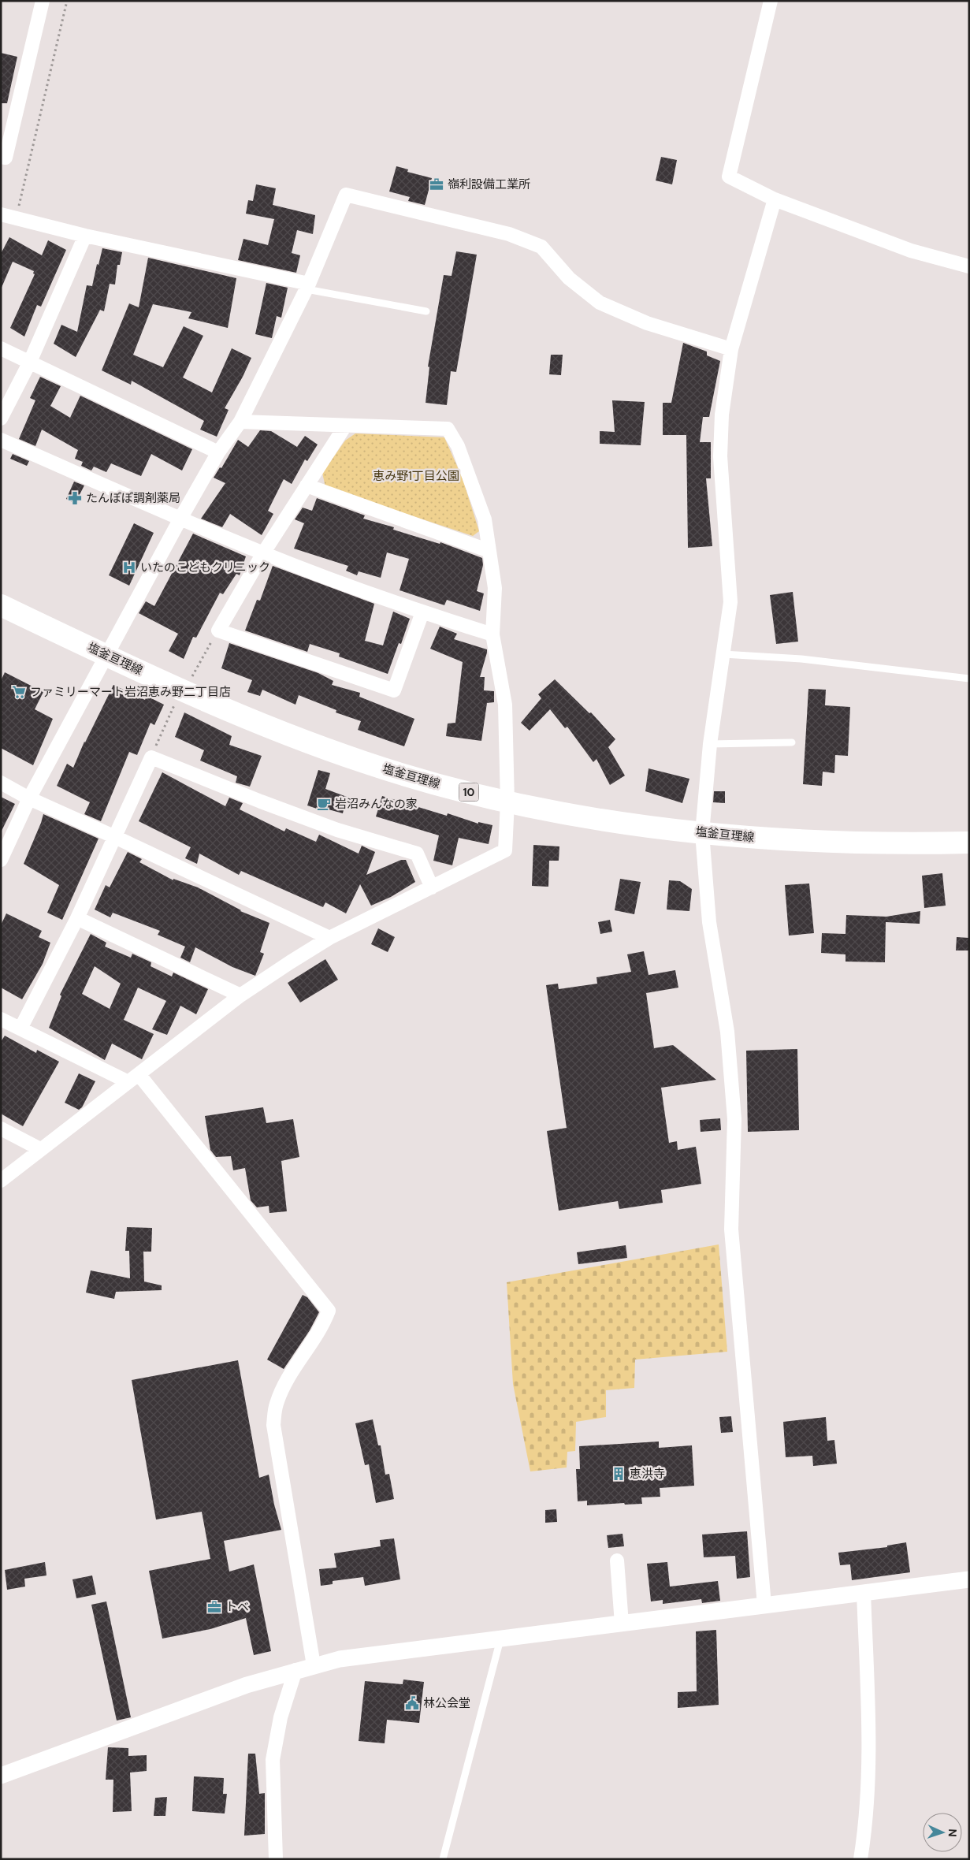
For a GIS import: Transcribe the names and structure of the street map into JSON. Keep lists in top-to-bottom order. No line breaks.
{"streets":{"main road":["塩釜亘理線","10"]},"parks":["恵み野1丁目公園"],"places":{"office":["嶺利設備工業所","トベ"],"pharmacy":["たんぽぽ調剤薬局"],"hospital":["いたのこどもクリニック"],"supermarket":["ファミリーマート岩沼恵み野二丁目店"],"cafe":["岩沼みんなの家"],"building":["恵洪寺"],"public building":["林公会堂"]},"north":"right"}
